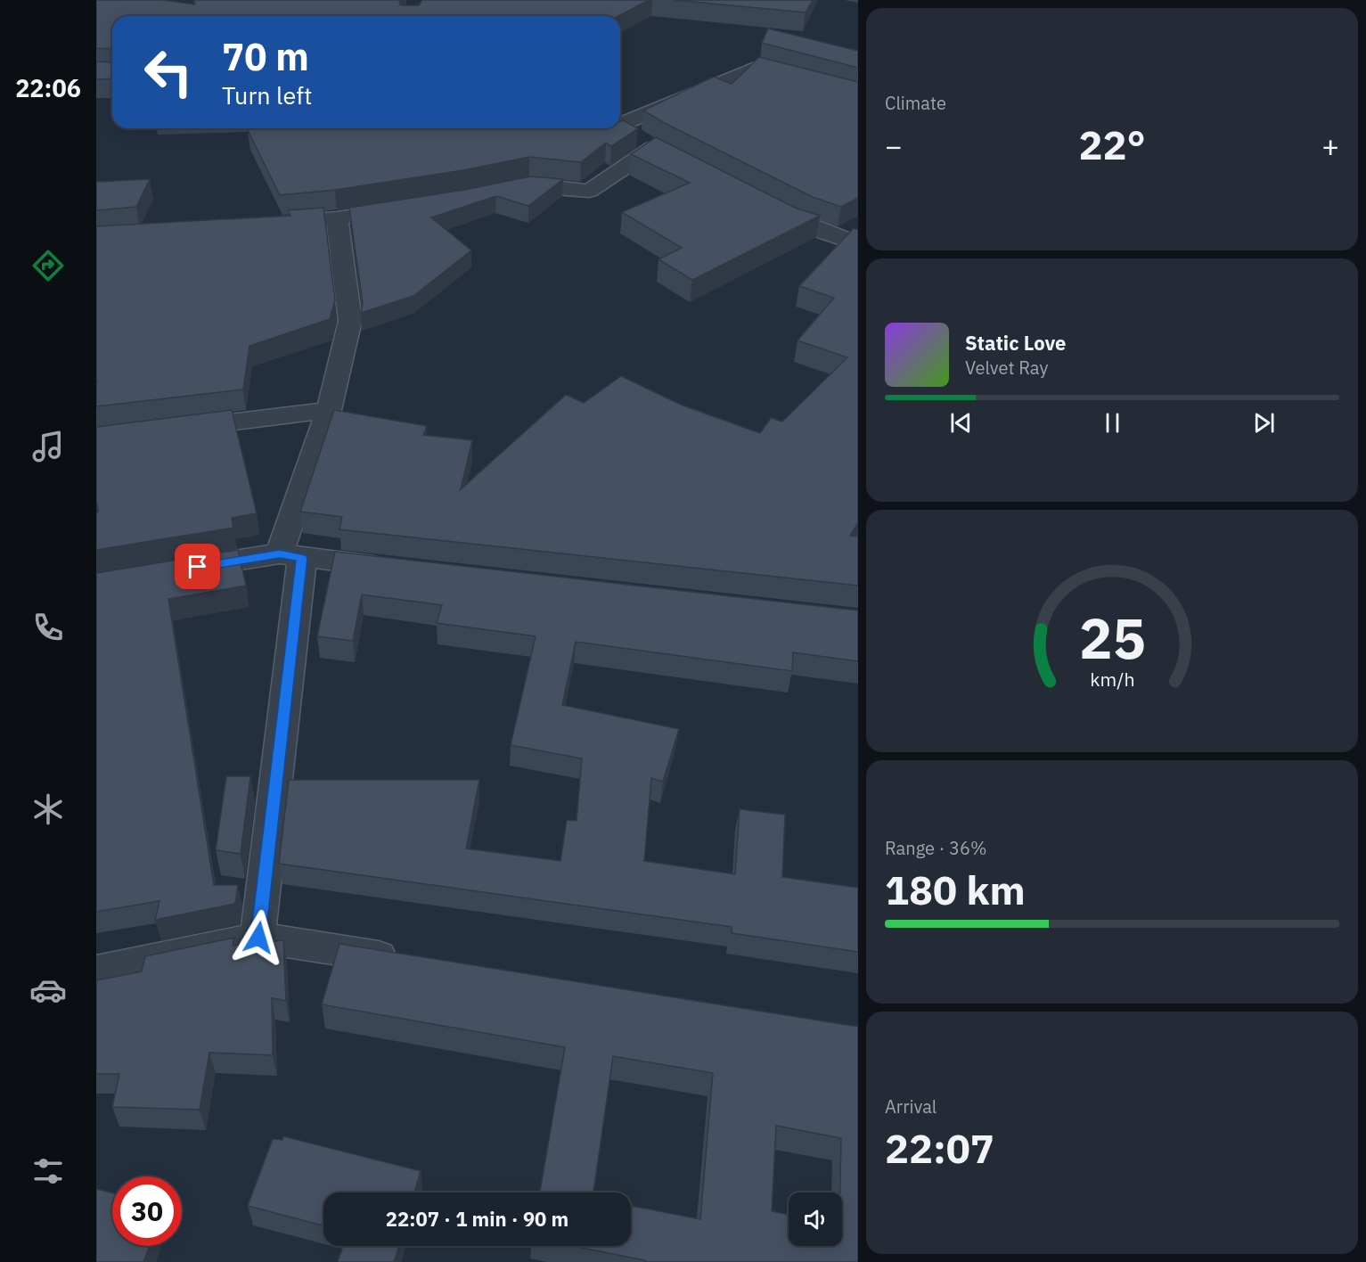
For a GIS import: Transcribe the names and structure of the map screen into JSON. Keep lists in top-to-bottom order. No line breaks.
{"page":{"tabs":"22:06","tile":["Climate",["Range · 36%","180 km"],["Arrival","22:07"]],"turn":["70 m","Turn left"],"heat":["−","22°","+"],"song":["Static Love","Velvet Ray"],"limit":"30","trip":"22:07 · 1 min · 90 m","gauge":["25","km/h"]}}
